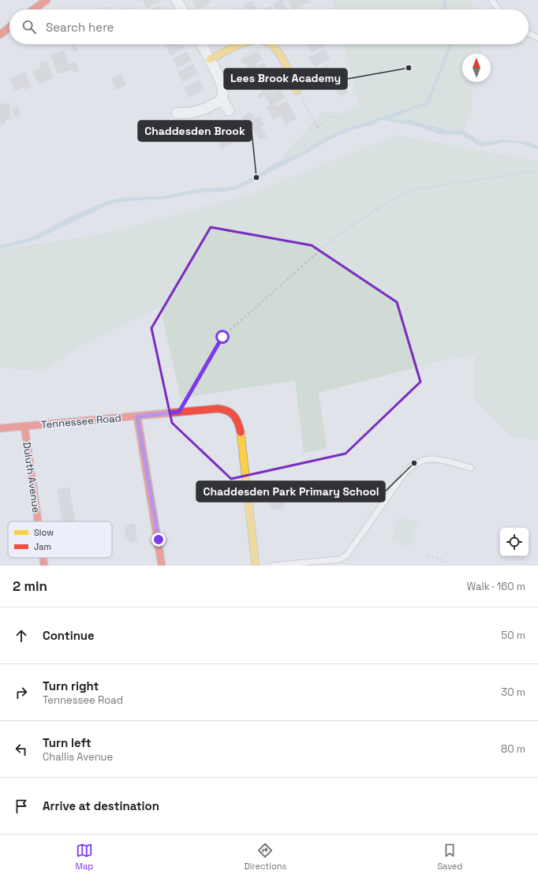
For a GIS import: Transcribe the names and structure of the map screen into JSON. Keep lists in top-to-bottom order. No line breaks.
{"streets":{"street":["Tennessee Road","Duluth Avenue"]},"crossings":[["Tennessee Road","Duluth Avenue"]],"places":["Lees Brook Academy","Chaddesden Brook","Chaddesden Park Primary School"],"legend":["Slow","Jam"],"north":"top","page":{"search":"Search here","heading":["2 min","Walk · 160 m"],"list":[["Continue","50 m"],["Turn right","Tennessee Road","30 m"],["Turn left","Challis Avenue","80 m"],"Arrive at destination"],"nav":["Map","Directions","Saved"]}}
